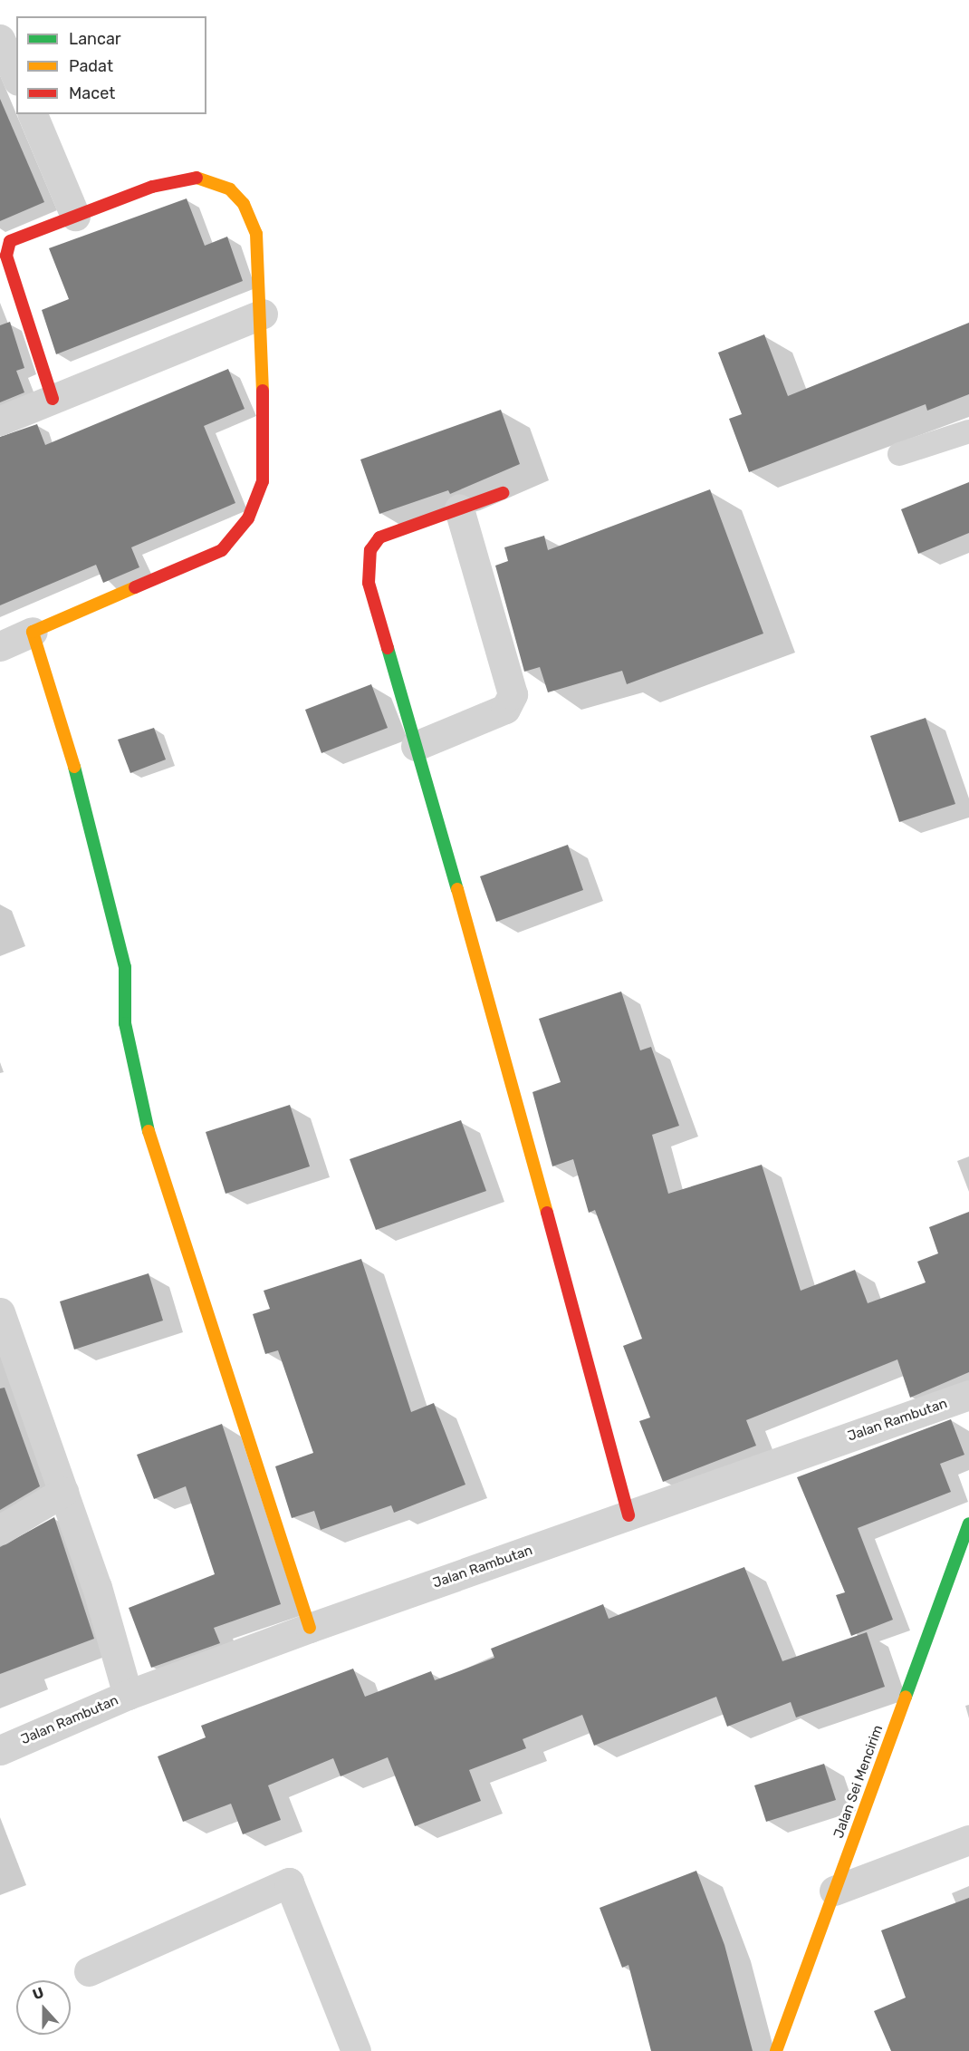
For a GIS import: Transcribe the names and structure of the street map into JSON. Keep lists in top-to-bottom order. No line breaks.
{"streets":{"street":["Jalan Rambutan","Jalan Sei Mencirim"]},"legend":["Lancar","Padat","Macet"],"north":"top"}
